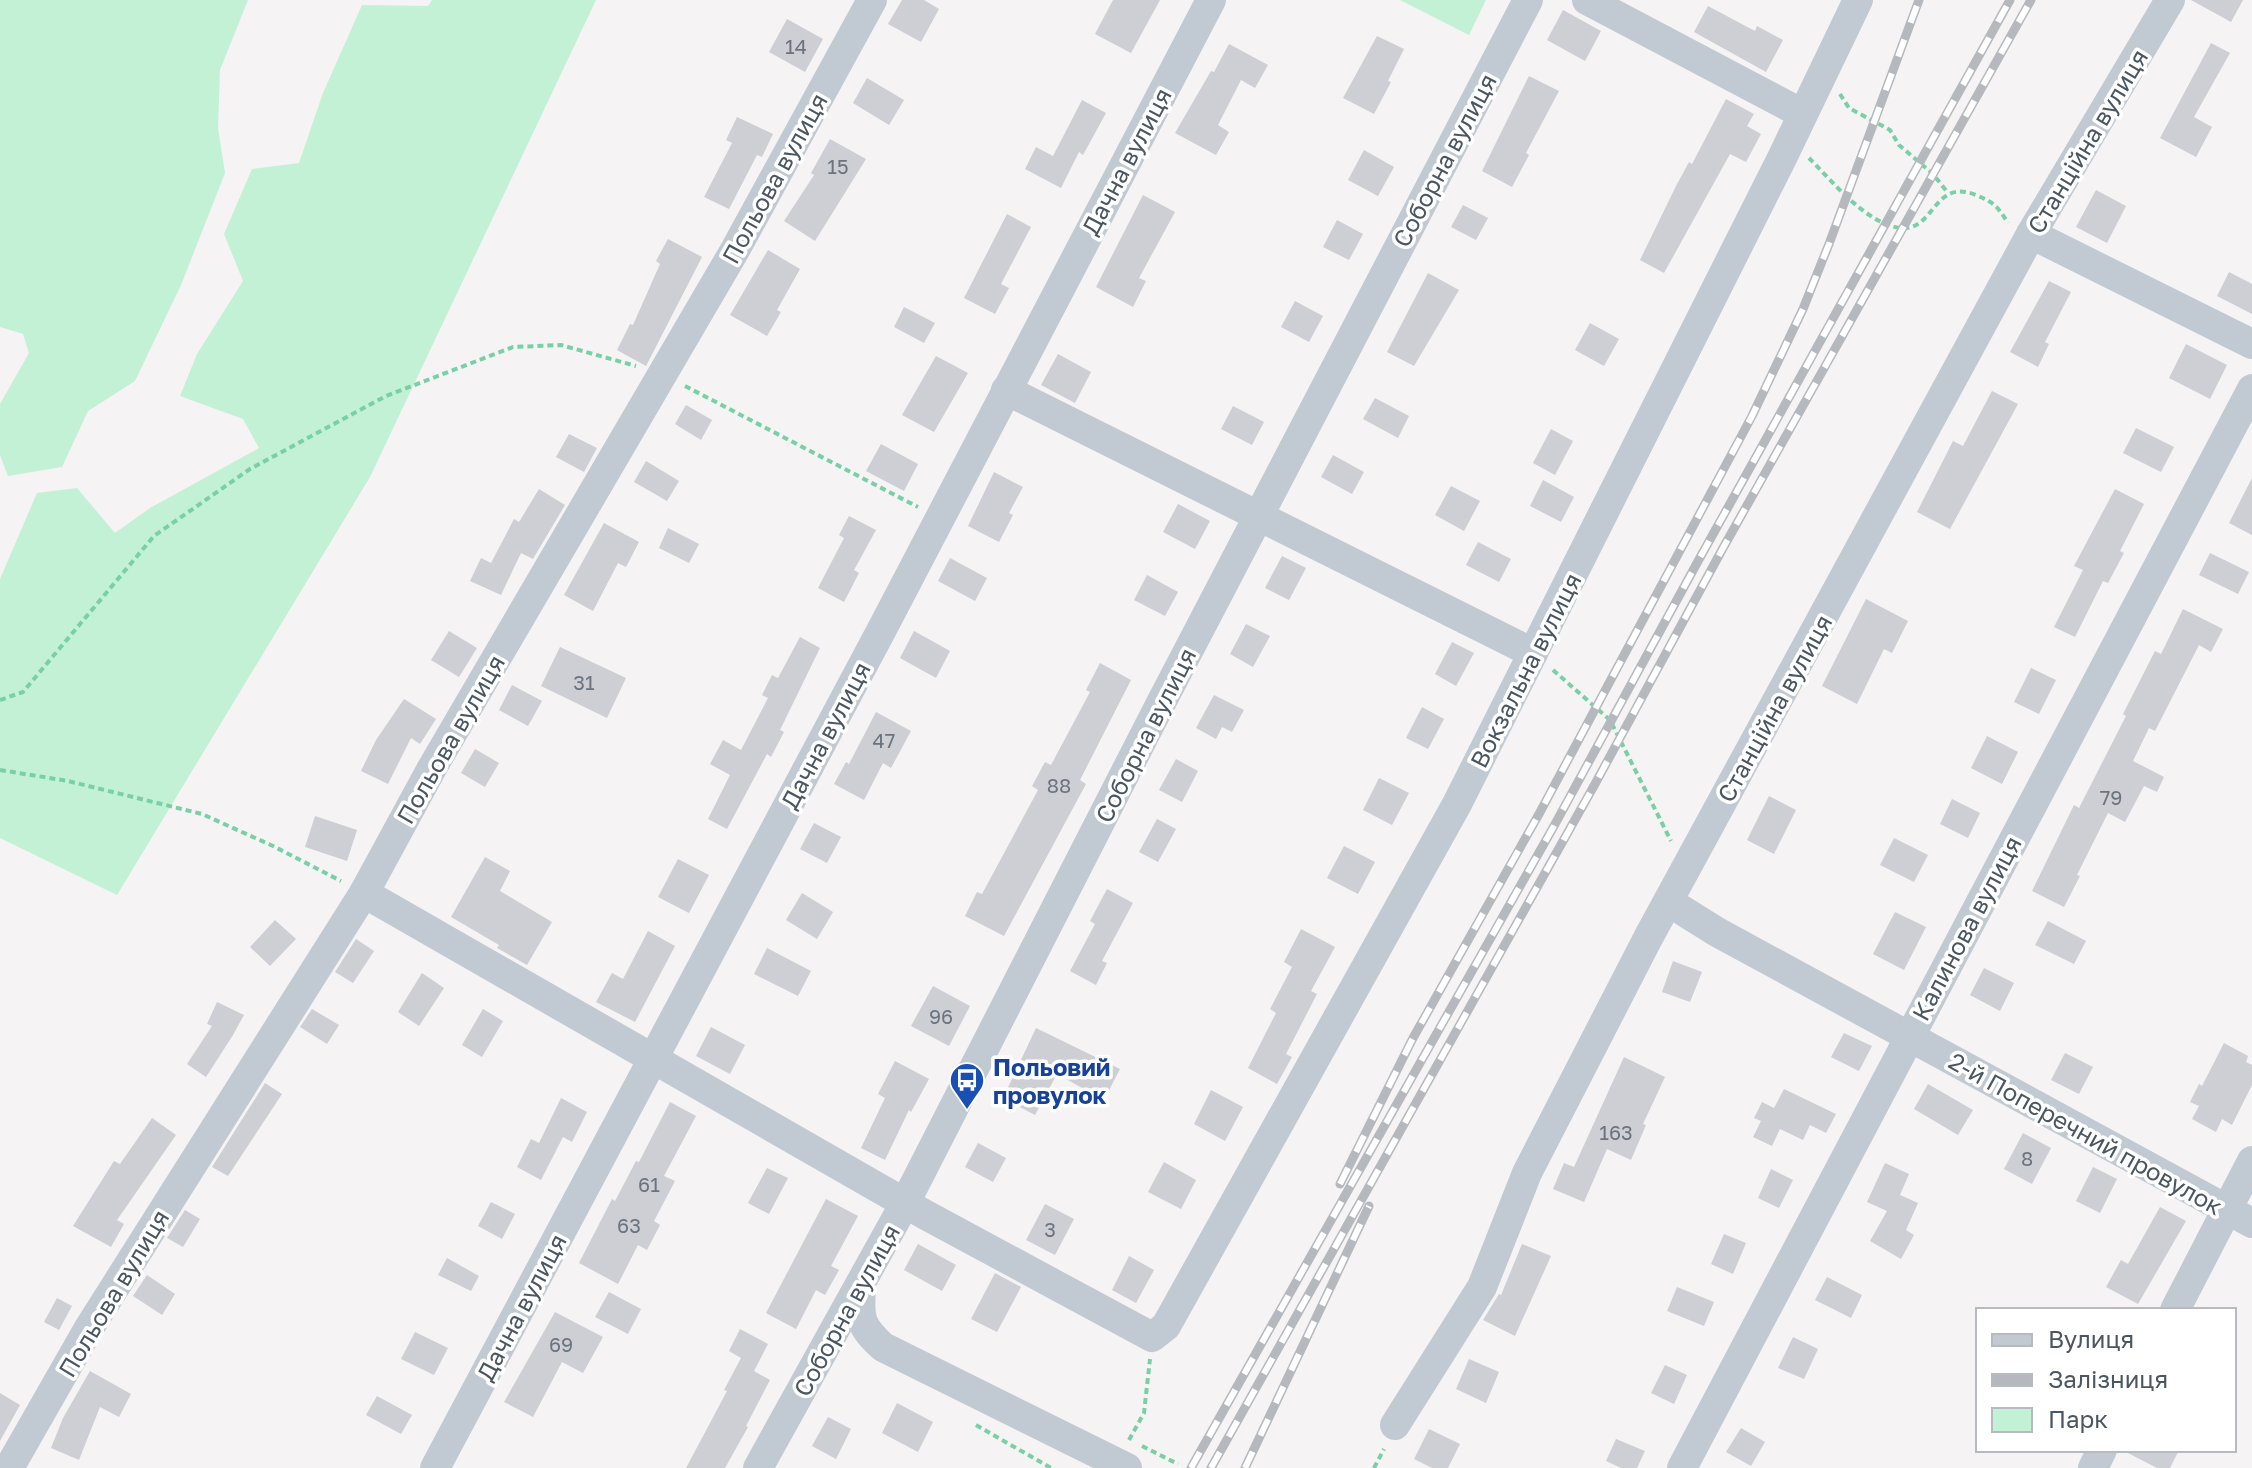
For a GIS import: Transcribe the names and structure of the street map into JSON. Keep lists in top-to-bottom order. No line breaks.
{"streets":{"street":["Станційна вулиця","Соборна вулиця","Дачна вулиця","Польова вулиця","Вокзальна вулиця","Калинова вулиця","2-й Поперечний провулок"]},"crossings":[["Станційна вулиця","2-й Поперечний провулок"],["Калинова вулиця","2-й Поперечний провулок"]],"places":{"bus stop":["Польовий провулок"]},"house_numbers":["14","15","31","47","88","79","96","163","8","61","63","3","69"],"legend":["Вулиця","Залізниця","Парк"]}
